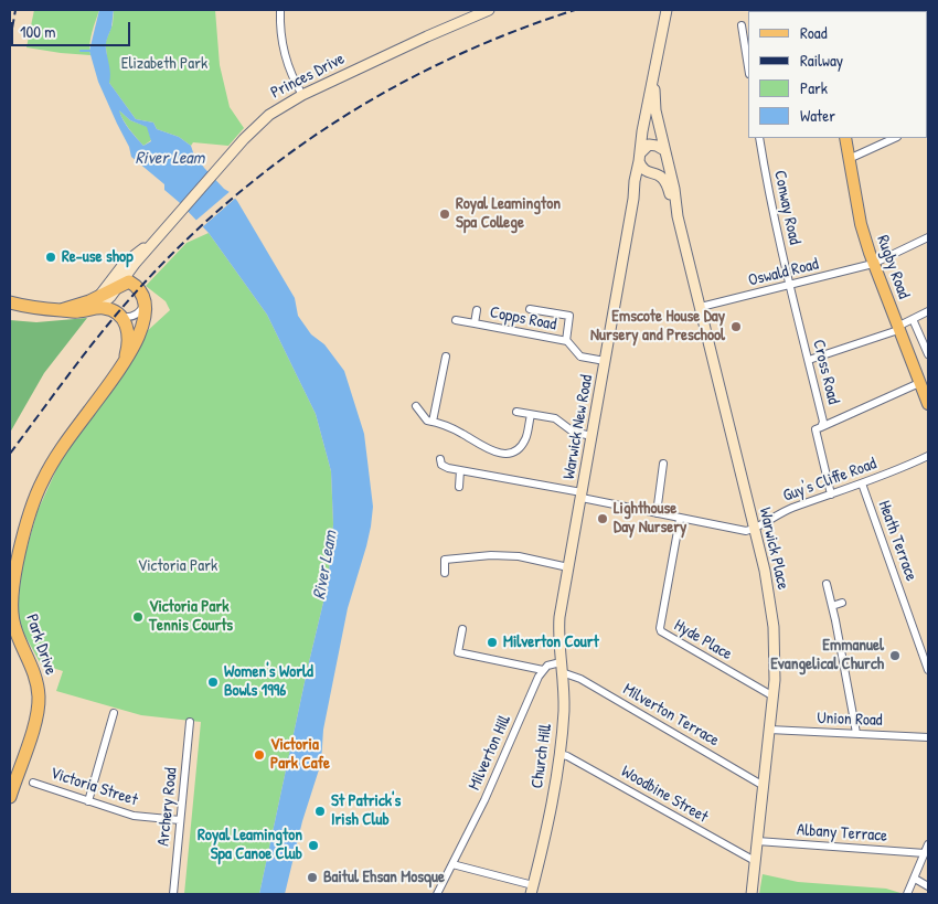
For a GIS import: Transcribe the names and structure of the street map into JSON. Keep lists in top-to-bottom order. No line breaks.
{"streets":{"highway":["Princes Drive","Park Drive"],"main road":["Rugby Road"],"street":["Conway Road","Oswald Road","Copps Road","Cross Road","Warwick New Road","Guy's Cliffe Road","Heath Terrace","Warwick Place","Hyde Place","Milverton Terrace","Union Road","Milverton Hill","Church Hill","Victoria Street","Woodbine Street","Archery Road","Albany Terrace"]},"crossings":[["Conway Road","Oswald Road"],["Conway Road","Cross Road"],["Rugby Road","Oswald Road"],["Oswald Road","Cross Road"],["Oswald Road","Warwick Place"],["Copps Road","Warwick New Road"],["Cross Road","Guy's Cliffe Road"],["Warwick New Road","Warwick Place"],["Warwick New Road","Milverton Terrace"],["Warwick New Road","Church Hill"],["Guy's Cliffe Road","Heath Terrace"],["Guy's Cliffe Road","Warwick Place"],["Warwick Place","Hyde Place"],["Warwick Place","Milverton Terrace"],["Warwick Place","Union Road"],["Warwick Place","Woodbine Street"],["Warwick Place","Albany Terrace"],["Milverton Terrace","Church Hill"],["Church Hill","Woodbine Street"],["Victoria Street","Archery Road"]],"water":["River Leam"],"parks":["Elizabeth Park","Victoria Park"],"places":["Royal Leamington Spa College","Re-use shop","Emscote House Day Nursery and Preschool","Lighthouse Day Nursery","Victoria Park Tennis Courts","Milverton Court","Emmanuel Evangelical Church","Women's World Bowls 1996","Victoria Park Cafe","St Patrick's Irish Club","Royal Leamington Spa Canoe Club","Baitul Ehsan Mosque"],"legend":["Road","Railway","Park","Water"],"scale_bar":"100 m"}
